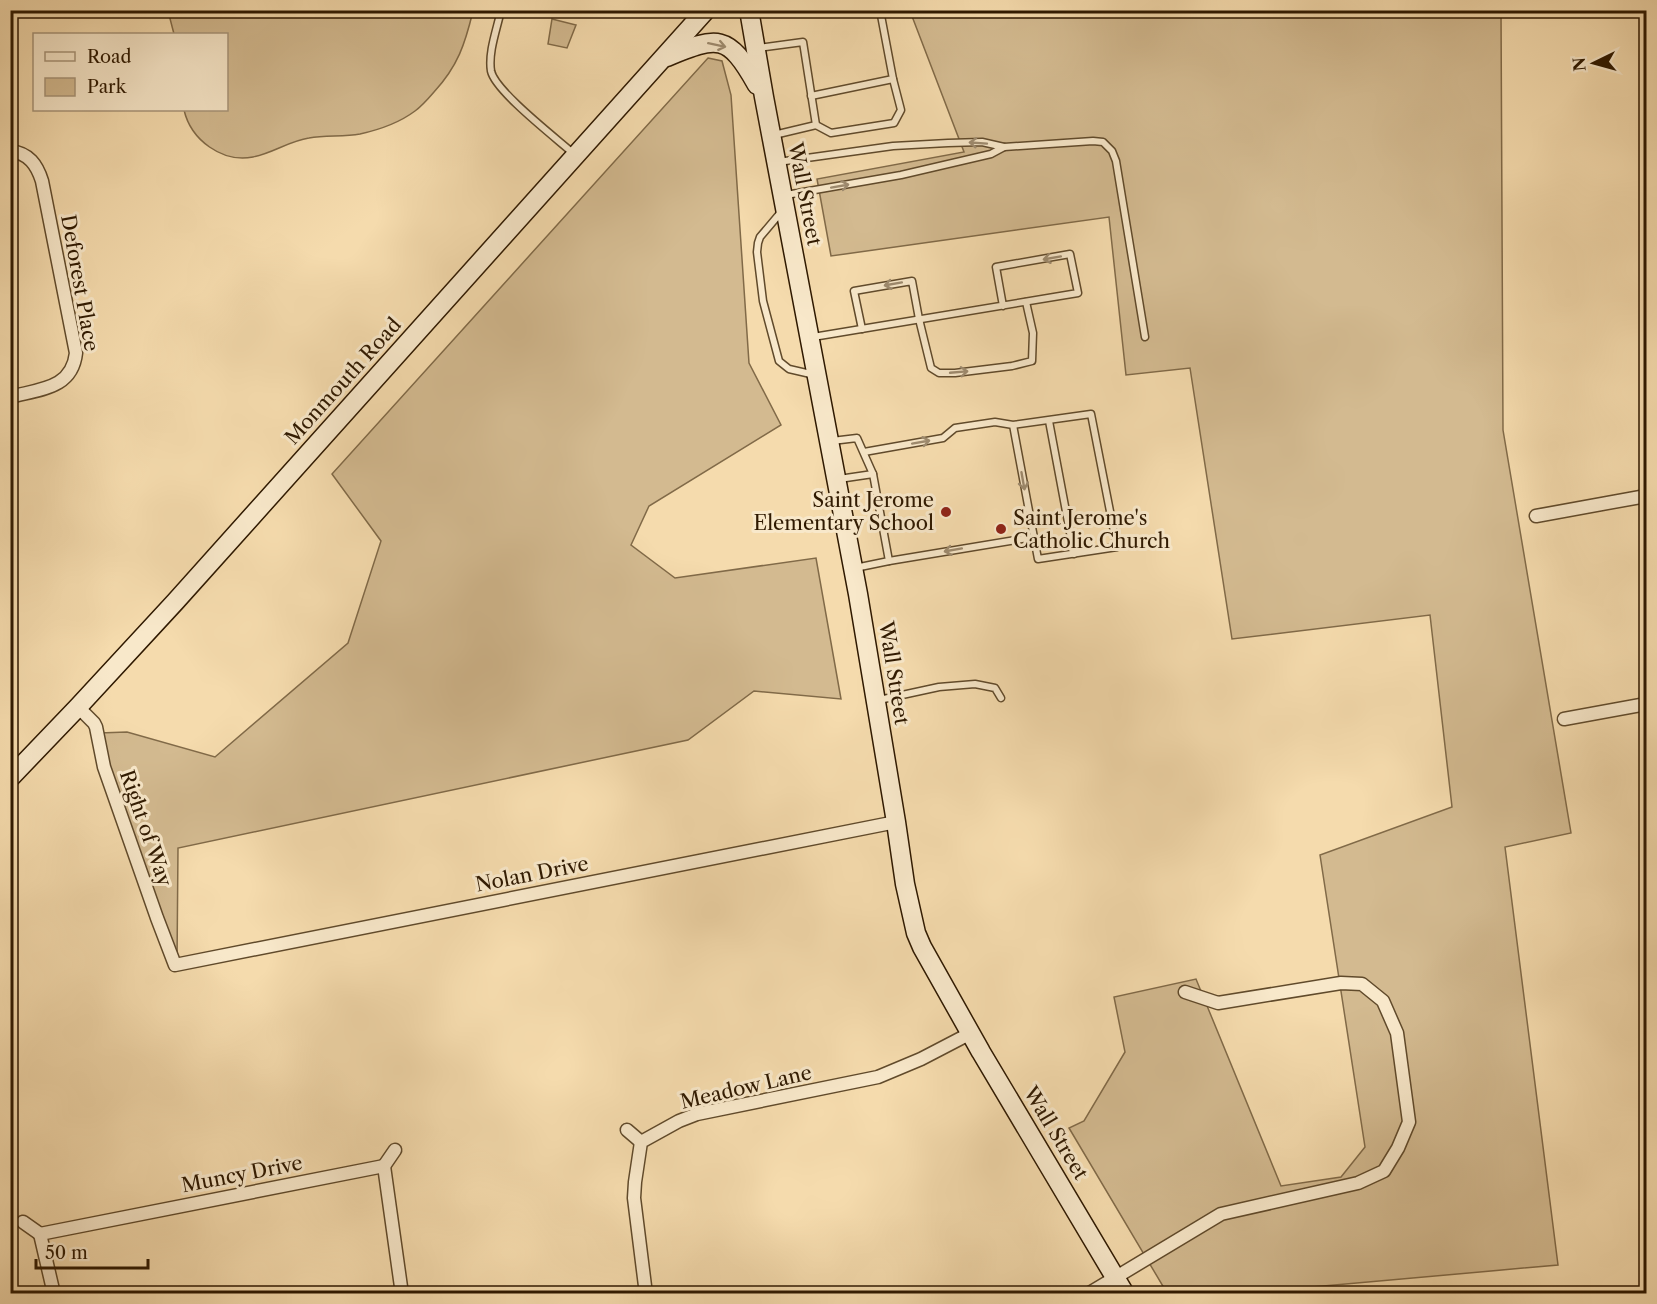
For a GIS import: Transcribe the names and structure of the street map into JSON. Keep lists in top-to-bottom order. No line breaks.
{"streets":{"street":["Wall Street","Deforest Place","Monmouth Road","Right of Way","Nolan Drive","Meadow Lane","Muncy Drive"]},"crossings":[["Wall Street","Nolan Drive"],["Wall Street","Meadow Lane"],["Monmouth Road","Right of Way"],["Right of Way","Nolan Drive"]],"places":["Saint Jerome Elementary School","Saint Jerome's Catholic Church"],"legend":["Road","Park"],"scale_bar":"50 m","north":"left"}
